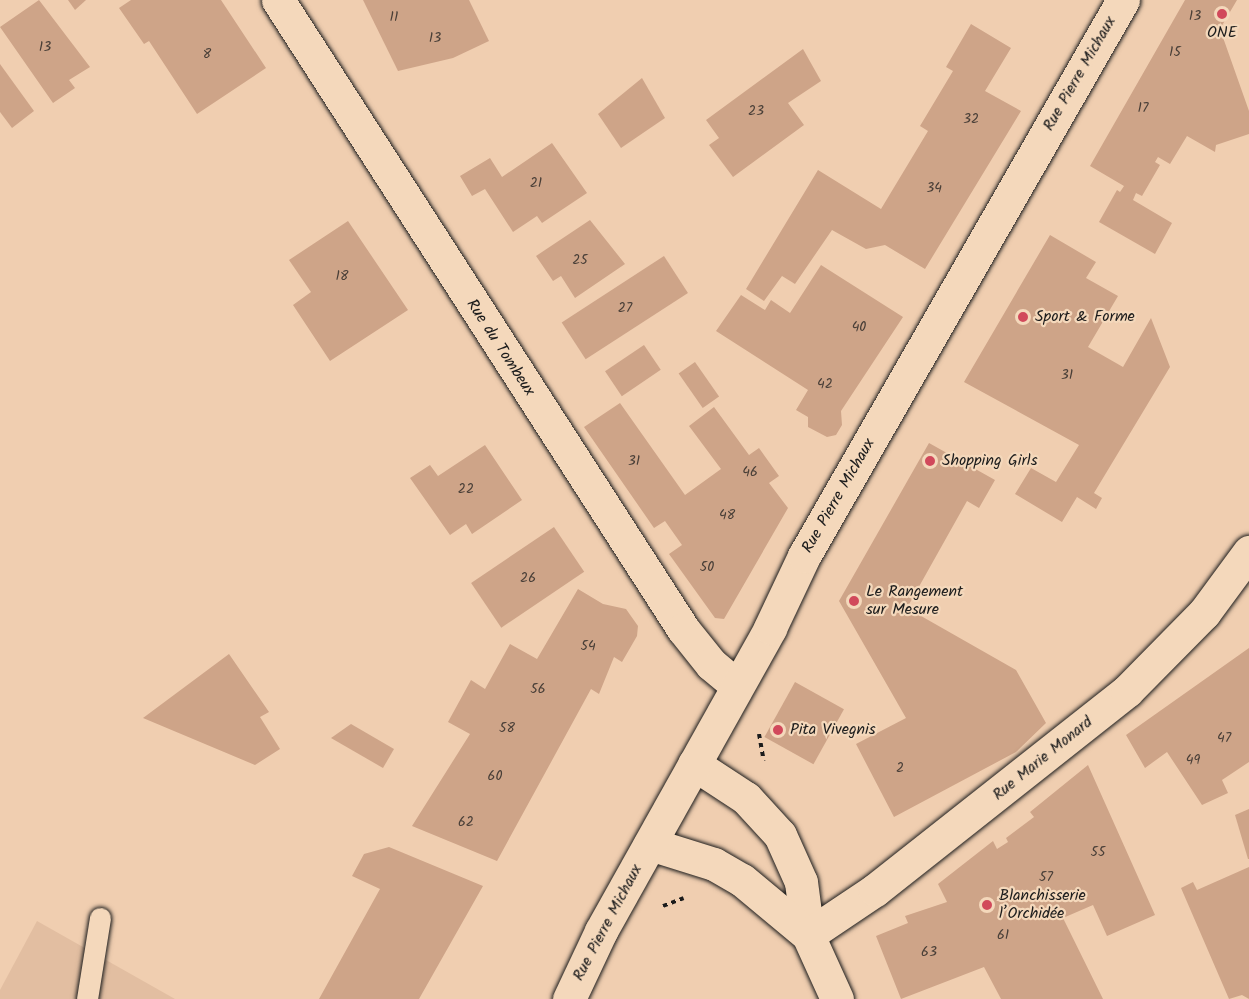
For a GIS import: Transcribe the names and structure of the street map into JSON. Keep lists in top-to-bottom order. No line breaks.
{"streets":{"street":["Rue Pierre Michaux","Rue du Tombeux","Rue Marie Monard"]},"crossings":[["Rue Pierre Michaux","Rue du Tombeux"]],"places":["ONE","Sport & Forme","Shopping Girls","Le Rangement sur Mesure","Pita Vivegnis","Blanchisserie l’Orchidée"],"house_numbers":["13","11","13","13","15","8","17","23","32","21","34","25","18","27","40","31","42","31","46","22","48","50","26","54","56","58","47","49","2","60","62","55","57","61","63"]}
